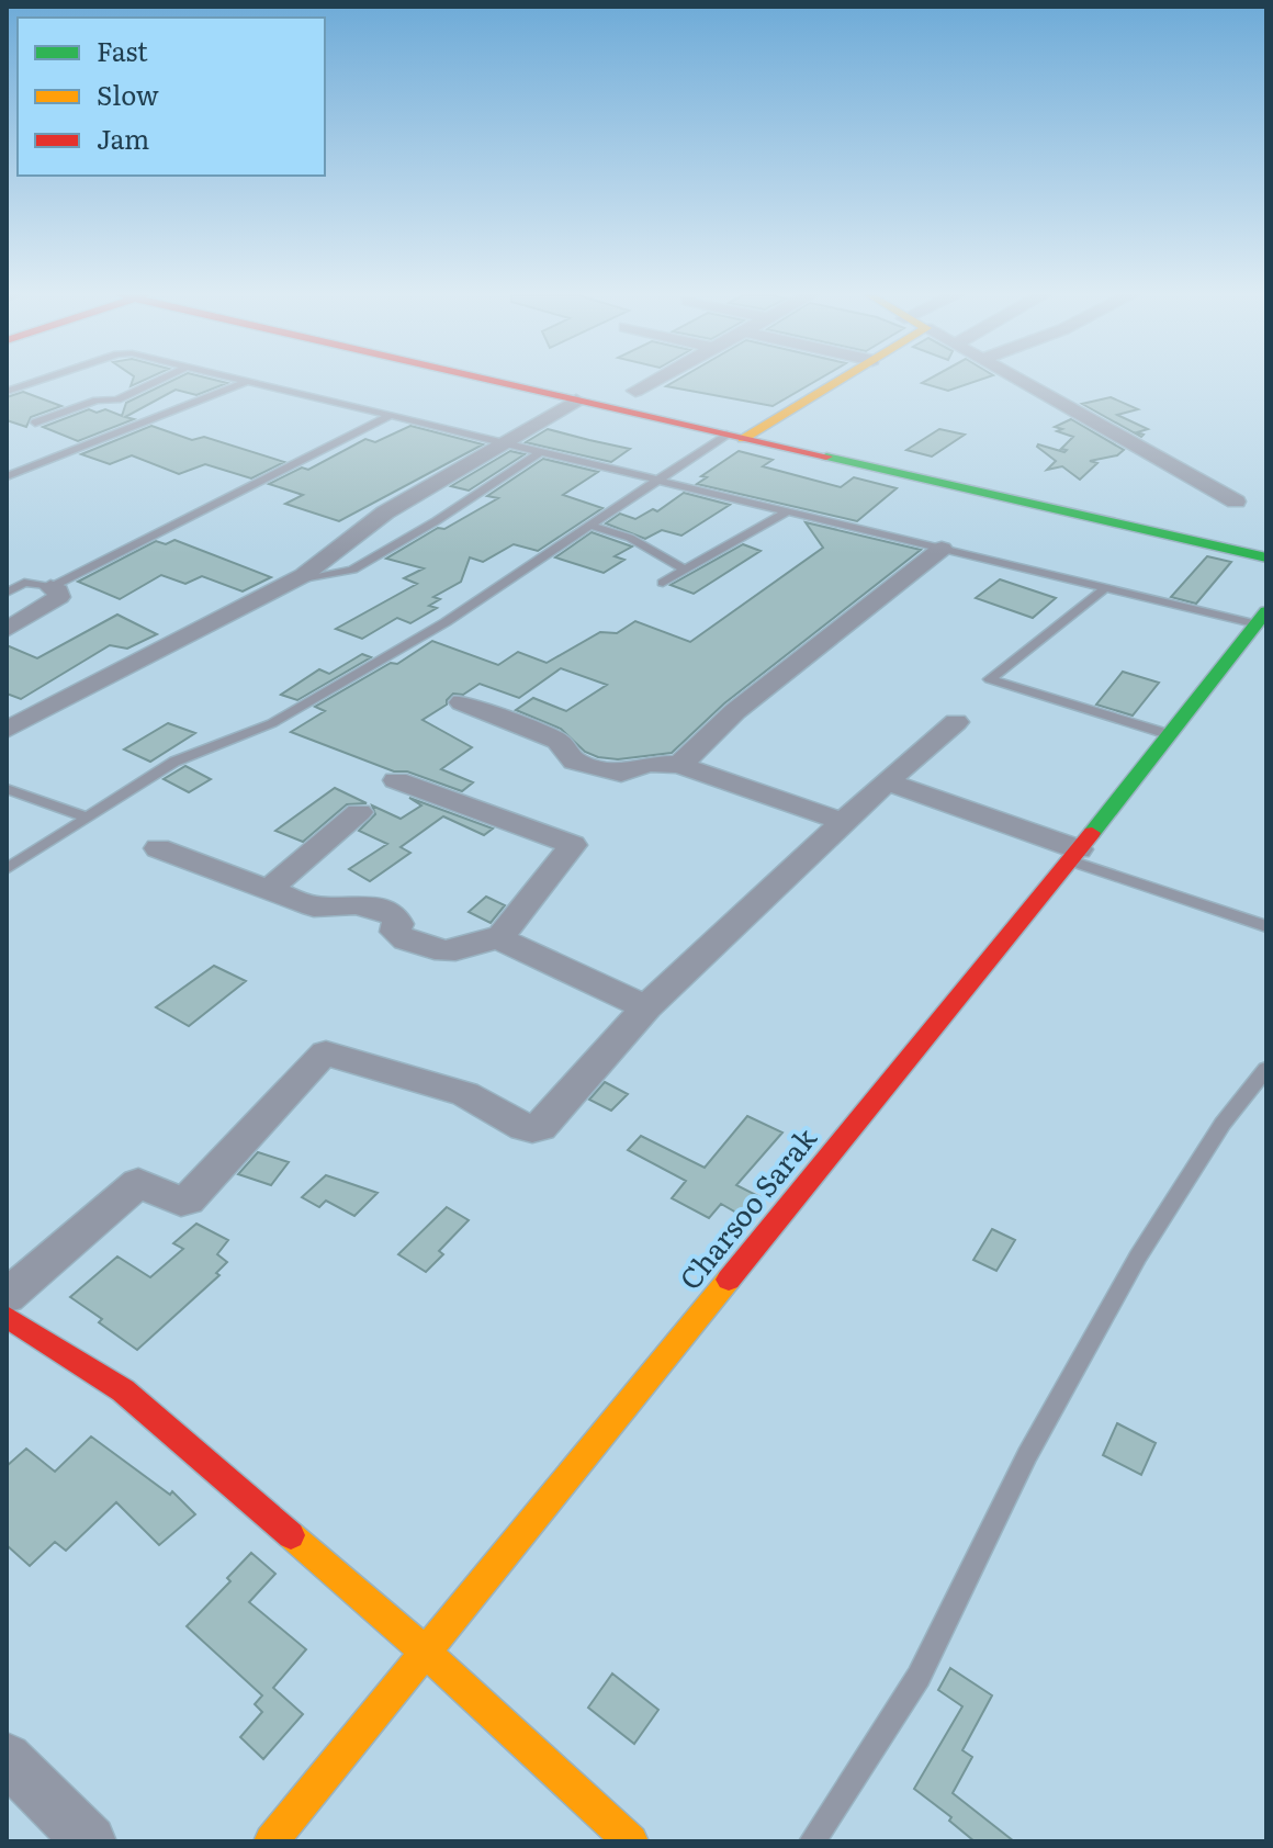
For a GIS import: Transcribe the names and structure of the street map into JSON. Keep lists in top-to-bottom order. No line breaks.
{"streets":{"street":["Charsoo Sarak"]},"legend":["Fast","Slow","Jam"]}
